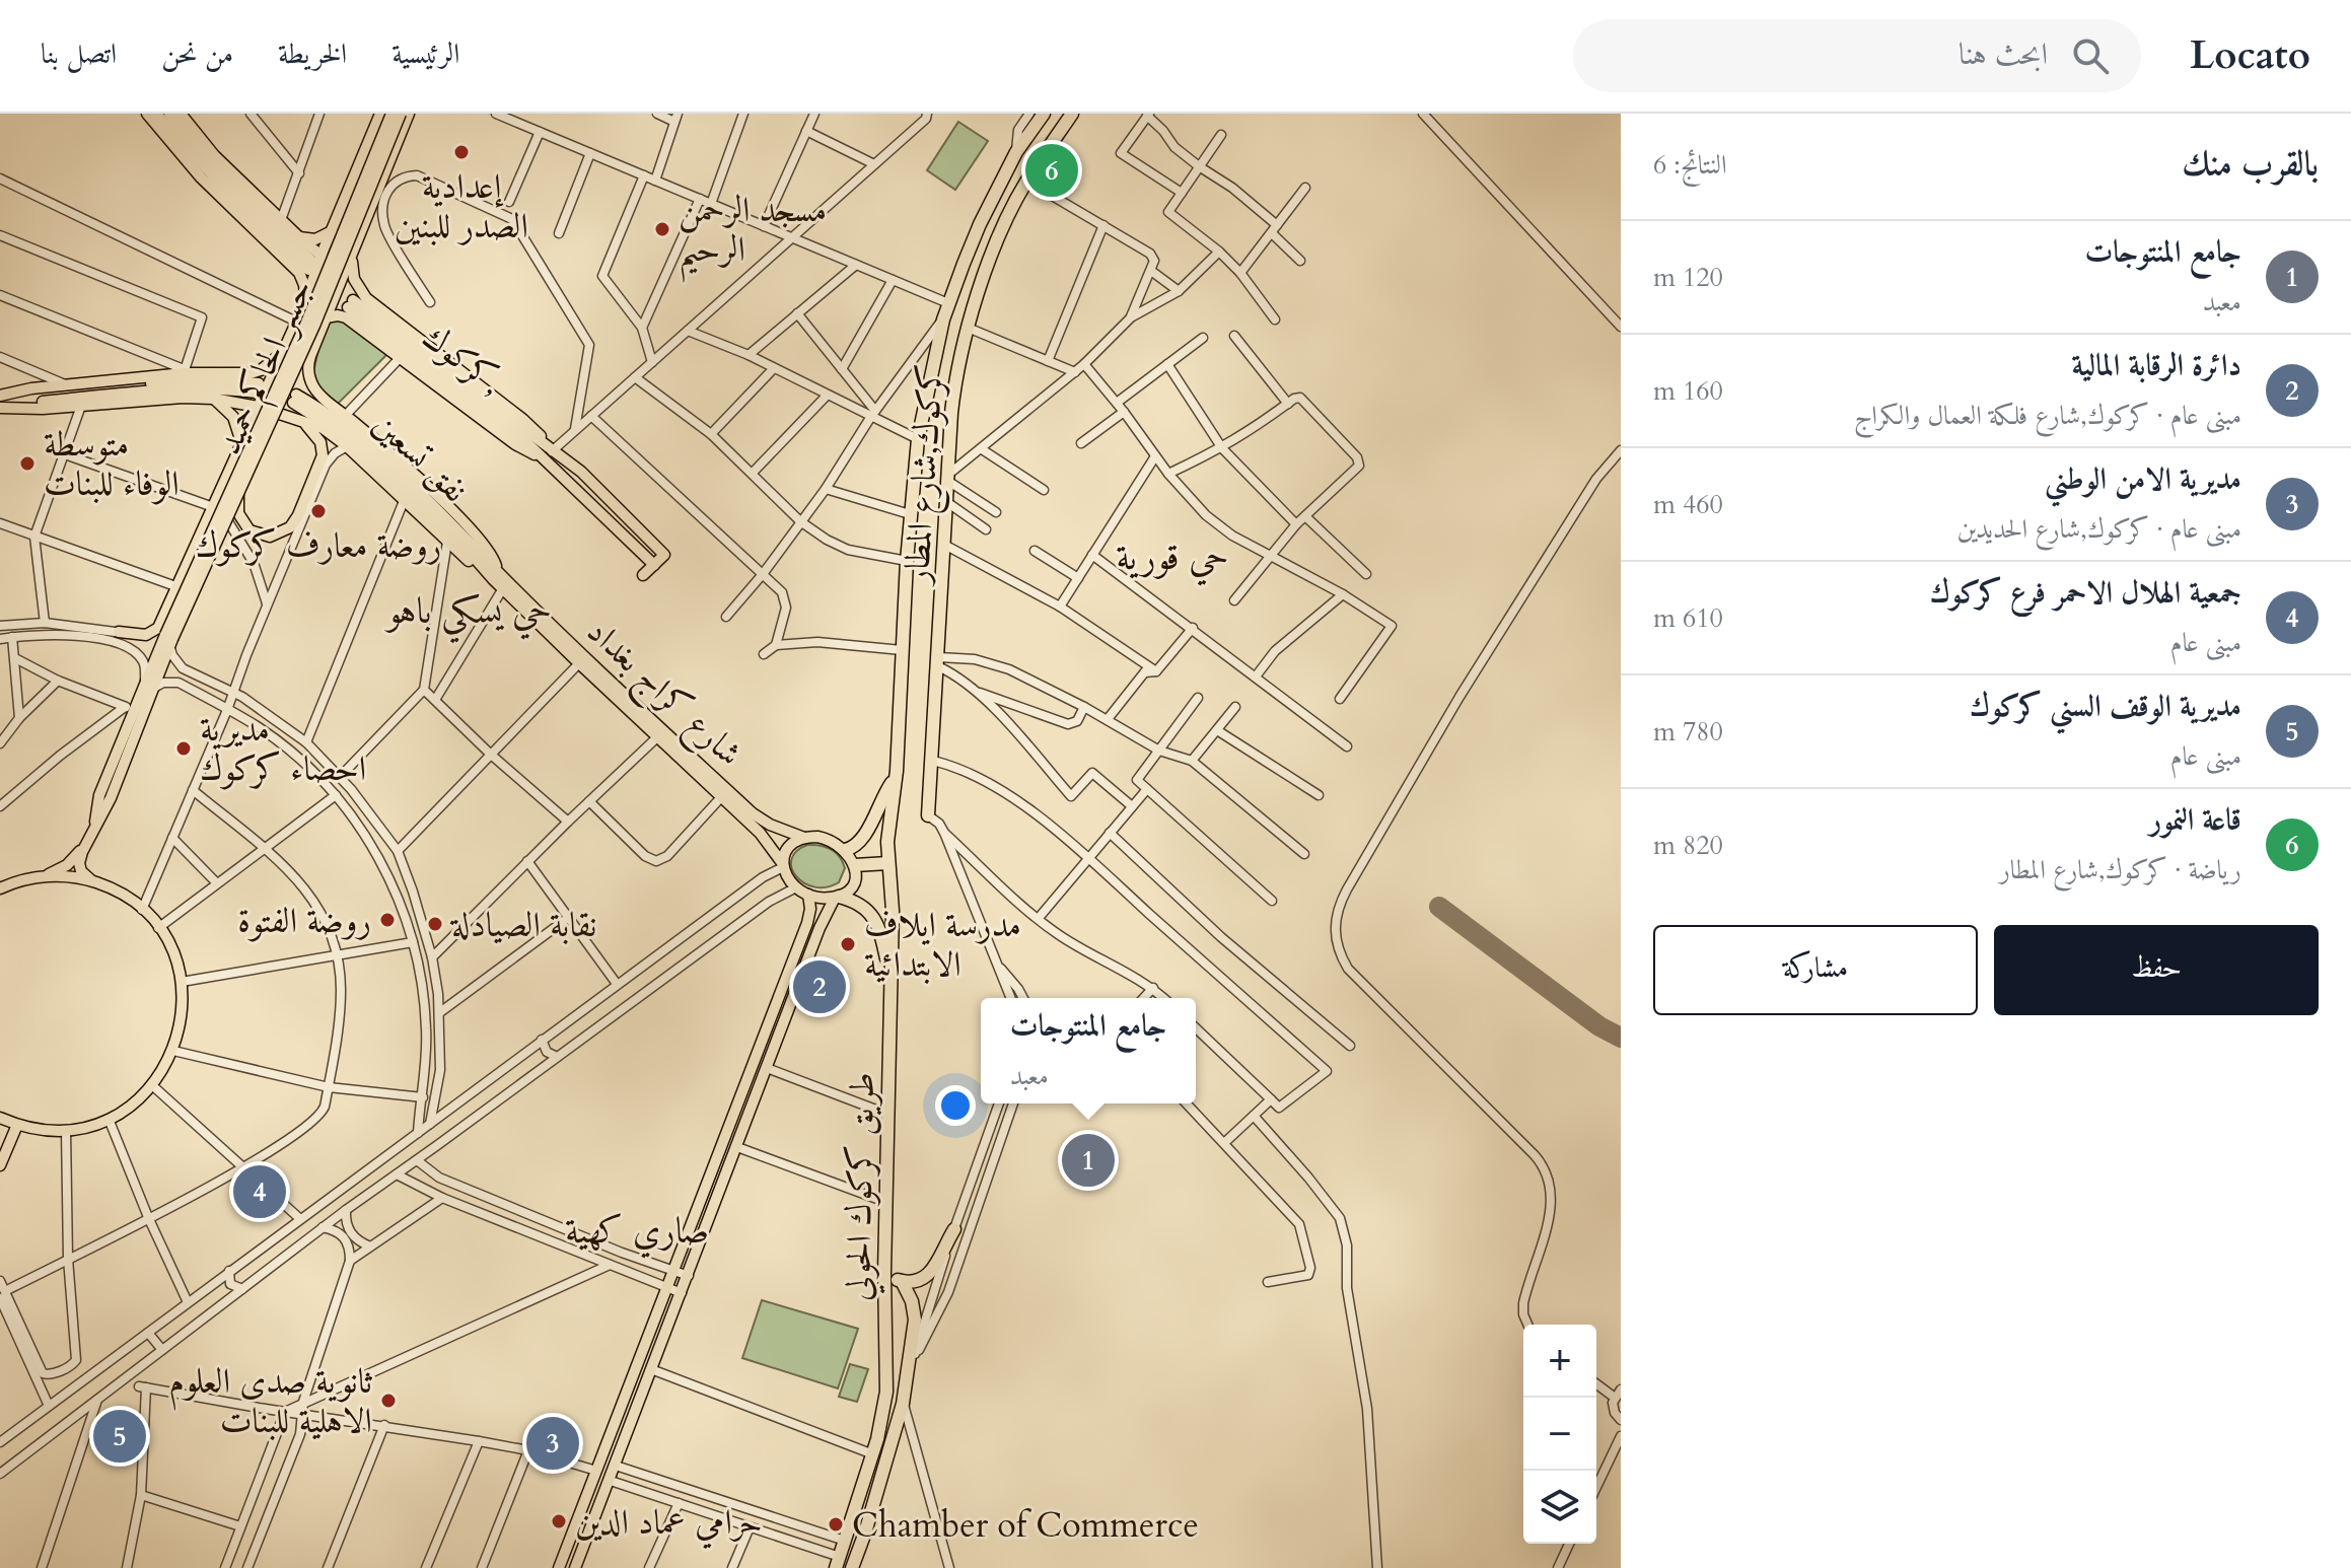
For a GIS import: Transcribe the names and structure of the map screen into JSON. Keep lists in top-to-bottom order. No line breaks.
{"streets":{"highway":["كركوك,شارع المطار","طريق كركوك الحولي"],"main road":["كركوك,","جسر الحاكم حميد","نفق تسعين","شارع كراج بغداد"]},"crossings":[["نفق تسعين","شارع كراج بغداد"],["كركوك,شارع المطار","طريق كركوك الحولي"]],"districts":["حي قورية","حي يسكي باهو","صاري كهية"],"places":["إعدادية الصدر للبنين","مسجد الرحمن الرحيم","متوسطة الوفاء للبنات","روضة معارف كركوك","مديرية احصاء كركوك","روضة الفتوة","نقابة الصيادلة","مدرسة ايلاف الابتدائية","ثانوية صدى العلوم الاهلية للبنات","حرامي عماد الدين","Chamber of Commerce"],"page":{"header":"Locato","search":"ابحث هنا","nav":["الرئيسية","الخريطة","من نحن","اتصل بنا"],"heading":["بالقرب منك","النتائج: 6"],"pins":["6","2","1","4","5","3"],"list":[{"mark":"1","name":"جامع المنتوجات","note":"معبد","value":"120 m"},{"mark":"2","name":"دائرة الرقابة المالية","note":"مبنى عام · كركوك,شارع فلكة العمال والكراج","value":"160 m"},{"mark":"3","name":"مديرية الامن الوطني","note":"مبنى عام · كركوك,شارع الحديدين","value":"460 m"},{"mark":"4","name":"جمعية الهلال الاحمر فرع كركوك","note":"مبنى عام","value":"610 m"},{"mark":"5","name":"مديرية الوقف السني كركوك","note":"مبنى عام","value":"780 m"},{"mark":"6","name":"قاعة النمور","note":"رياضة · كركوك,شارع المطار","value":"820 m"}],"buttons":["حفظ","مشاركة"],"popup":["جامع المنتوجات","معبد"],"map_buttons":["+","−"]}}
